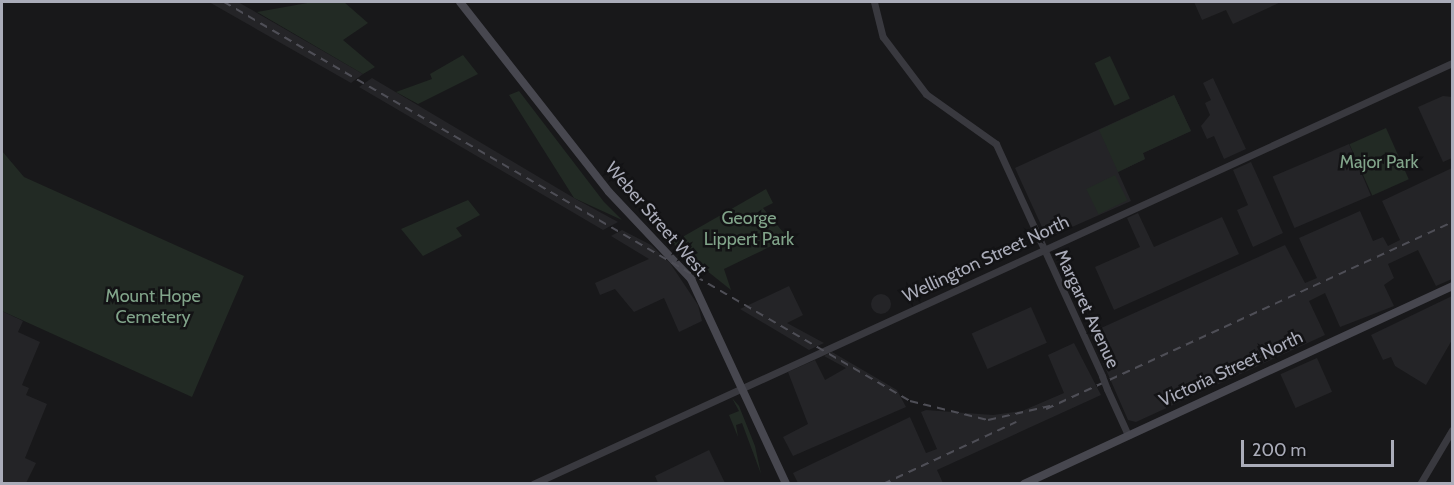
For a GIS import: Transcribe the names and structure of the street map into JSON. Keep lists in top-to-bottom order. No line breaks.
{"streets":{"main road":["Weber Street West","Victoria Street North"],"street":["Wellington Street North","Margaret Avenue"]},"crossings":[["Weber Street West","Wellington Street North"],["Wellington Street North","Margaret Avenue"],["Margaret Avenue","Victoria Street North"]],"parks":["Major Park","George Lippert Park","Mount Hope Cemetery"],"scale_bar":"200 m"}
